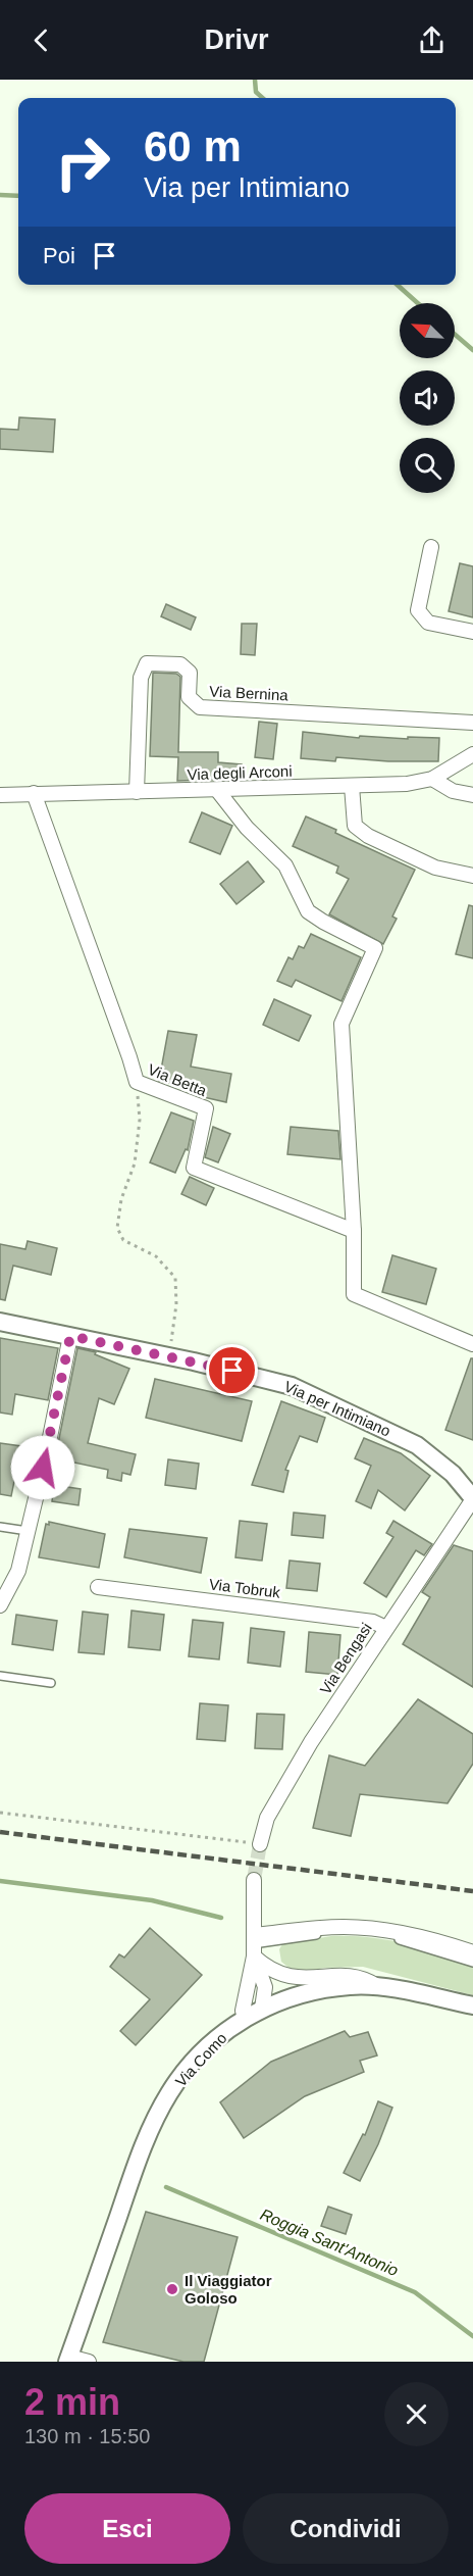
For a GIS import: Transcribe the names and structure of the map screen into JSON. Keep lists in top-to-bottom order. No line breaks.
{"streets":{"street":["Via Bernina","Via degli Arconi","Via Betta","Via per Intimiano","Via Tobruk","Via Bengasi","Via Como"]},"crossings":[["Via Bernina","Via degli Arconi"],["Via degli Arconi","Via Betta"],["Via per Intimiano","Via Bengasi"],["Via Tobruk","Via Bengasi"]],"water":["Roggia Sant'Antonio"],"places":["Il Viaggiator Goloso"],"north":"top left","page":{"header":"Drivr","turn":["60 m","Via per Intimiano"],"then":"Poi","heading":["2 min","130 m · 15:50"],"buttons":["Esci","Condividi"]}}
